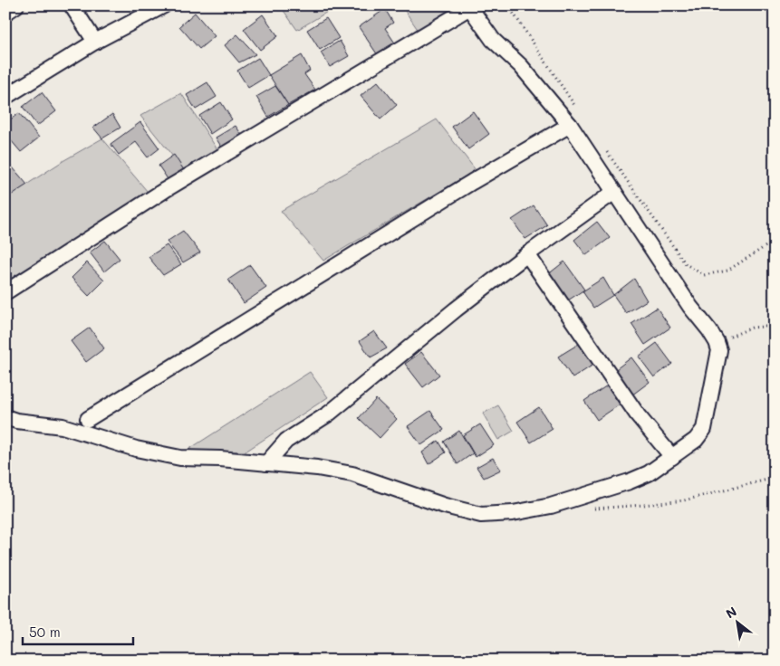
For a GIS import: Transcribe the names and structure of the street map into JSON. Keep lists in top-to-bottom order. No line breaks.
{"scale_bar":"50 m","north":"top left"}
